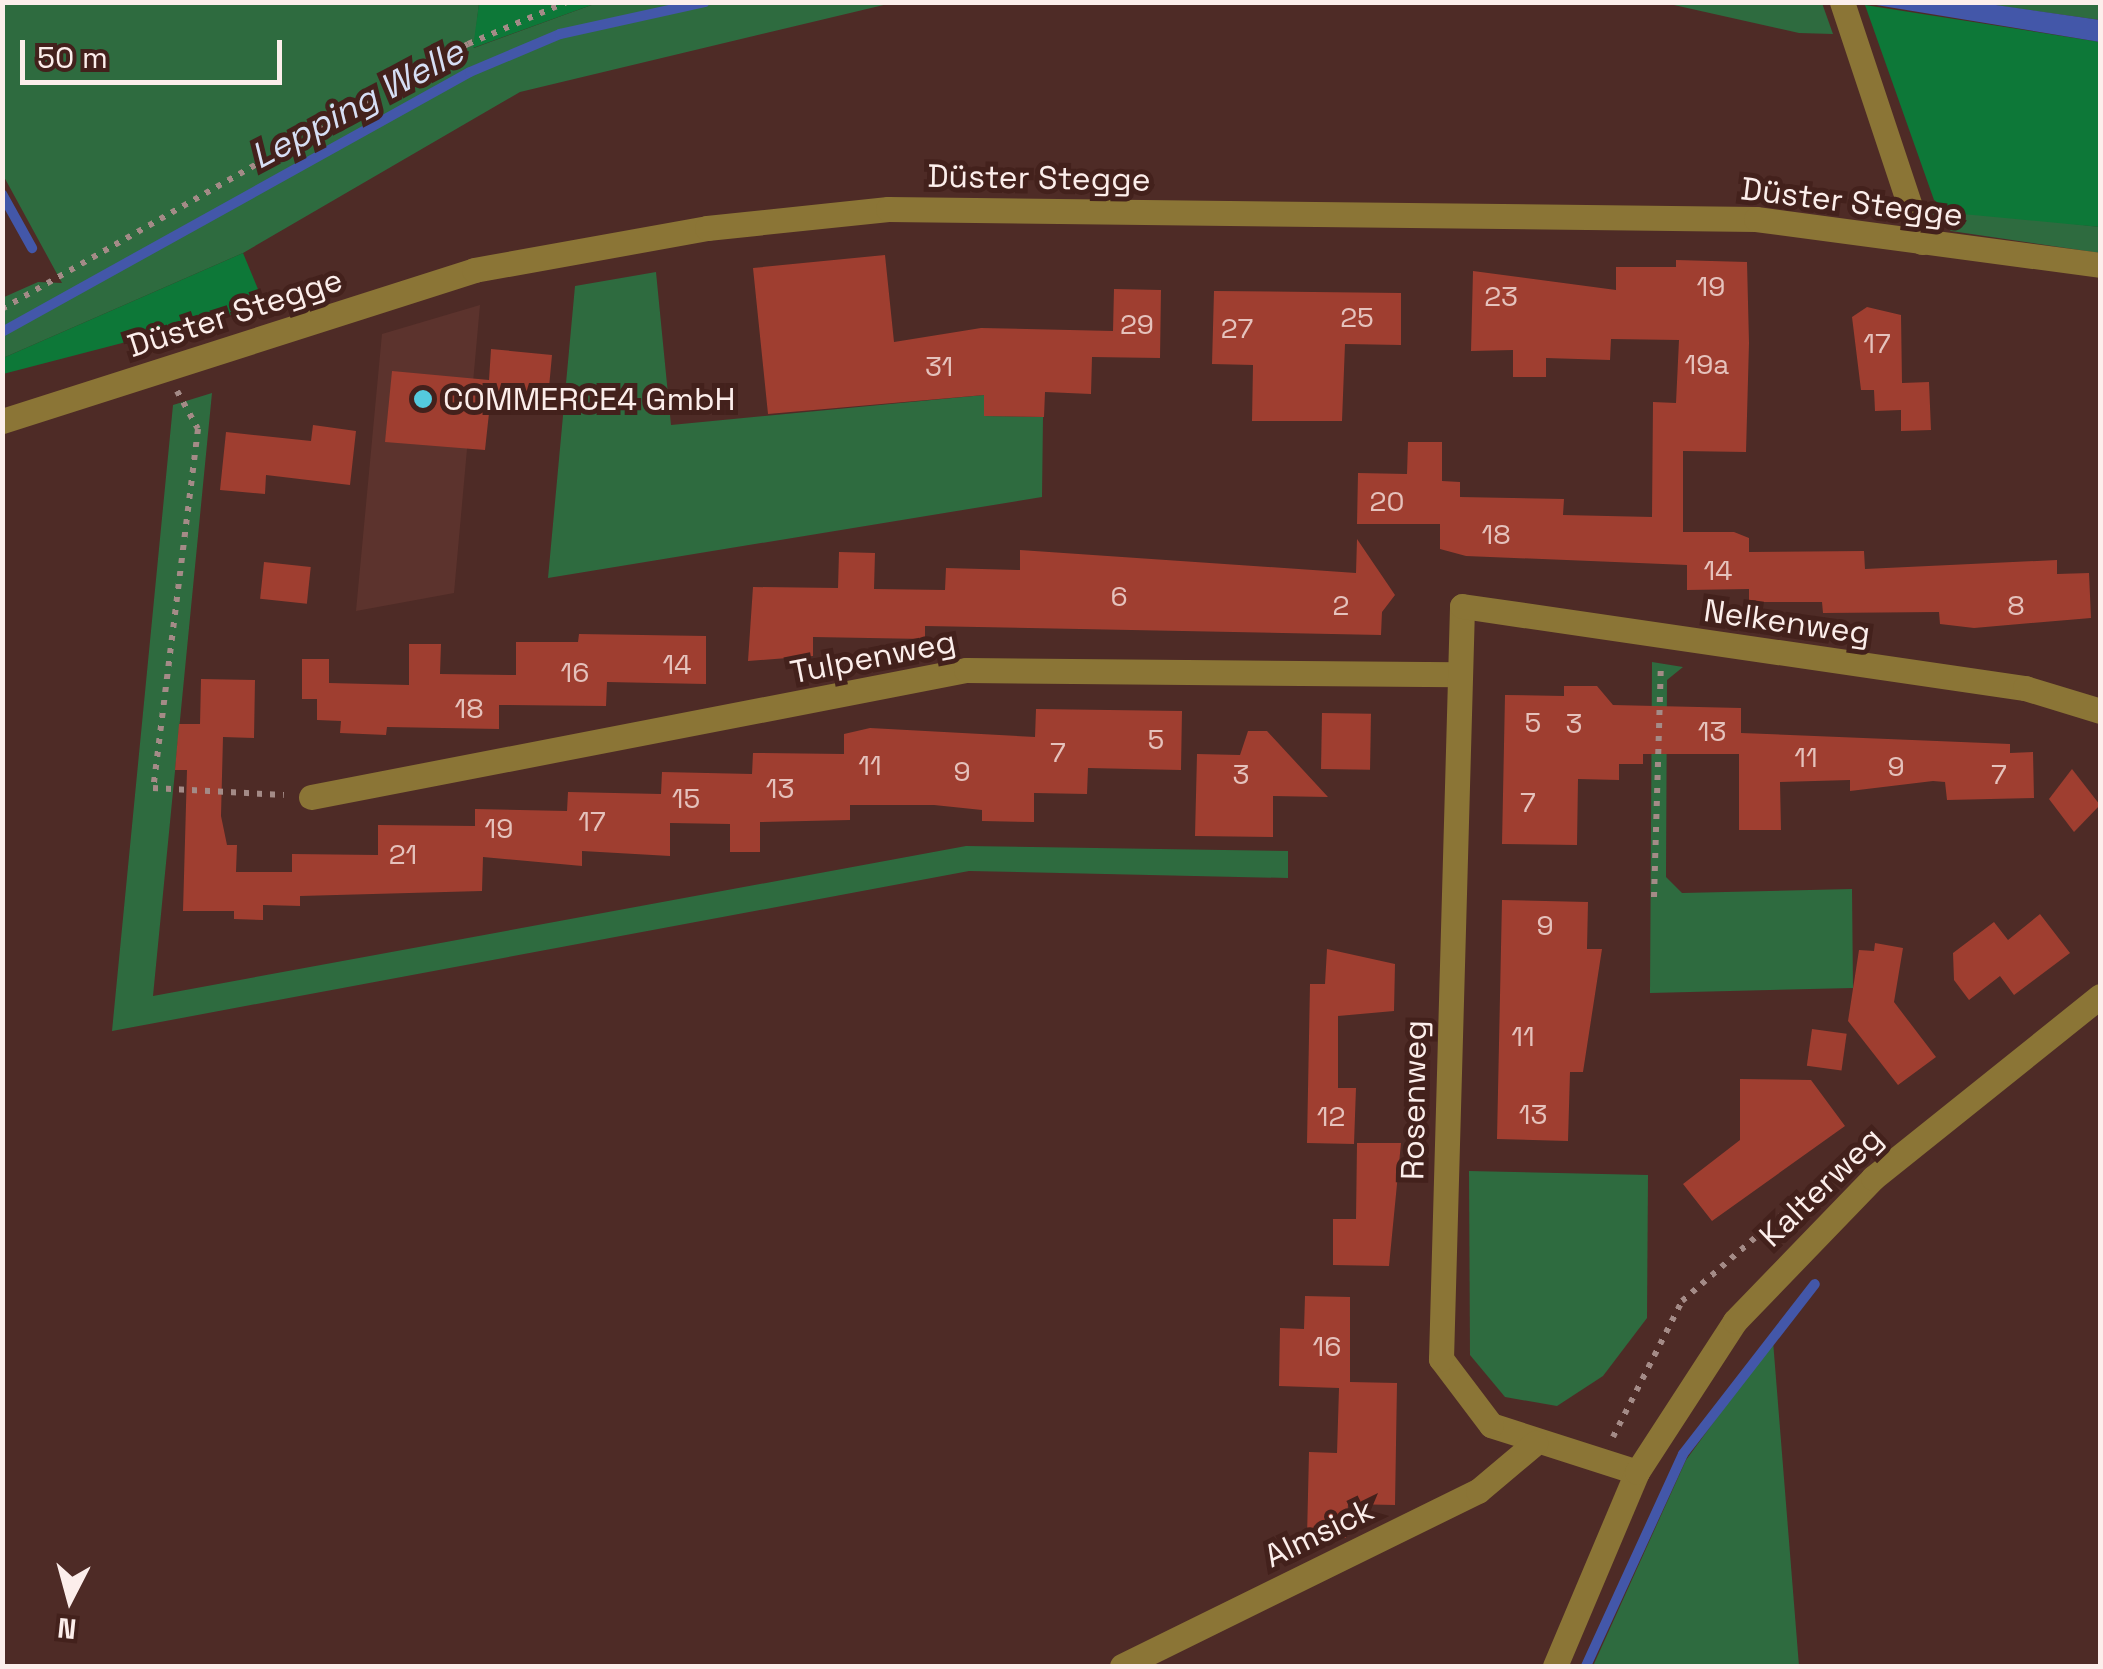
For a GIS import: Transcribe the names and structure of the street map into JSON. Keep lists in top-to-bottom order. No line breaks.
{"streets":{"street":["Düster Stegge","Nelkenweg","Tulpenweg","Rosenweg","Kalterweg","Almsick"]},"crossings":[["Nelkenweg","Rosenweg"],["Tulpenweg","Rosenweg"],["Rosenweg","Kalterweg"],["Rosenweg","Almsick"]],"water":["Lepping Welle"],"places":["COMMERCE4 GmbH"],"house_numbers":["19","23","25","29","27","17","19a","31","20","18","14","6","2","8","14","16","18","5","3","13","5","7","11","11","9","9","3","7","13","15","7","17","19","21","9","11","13","12","16"],"scale_bar":"50 m","north":"bottom"}
